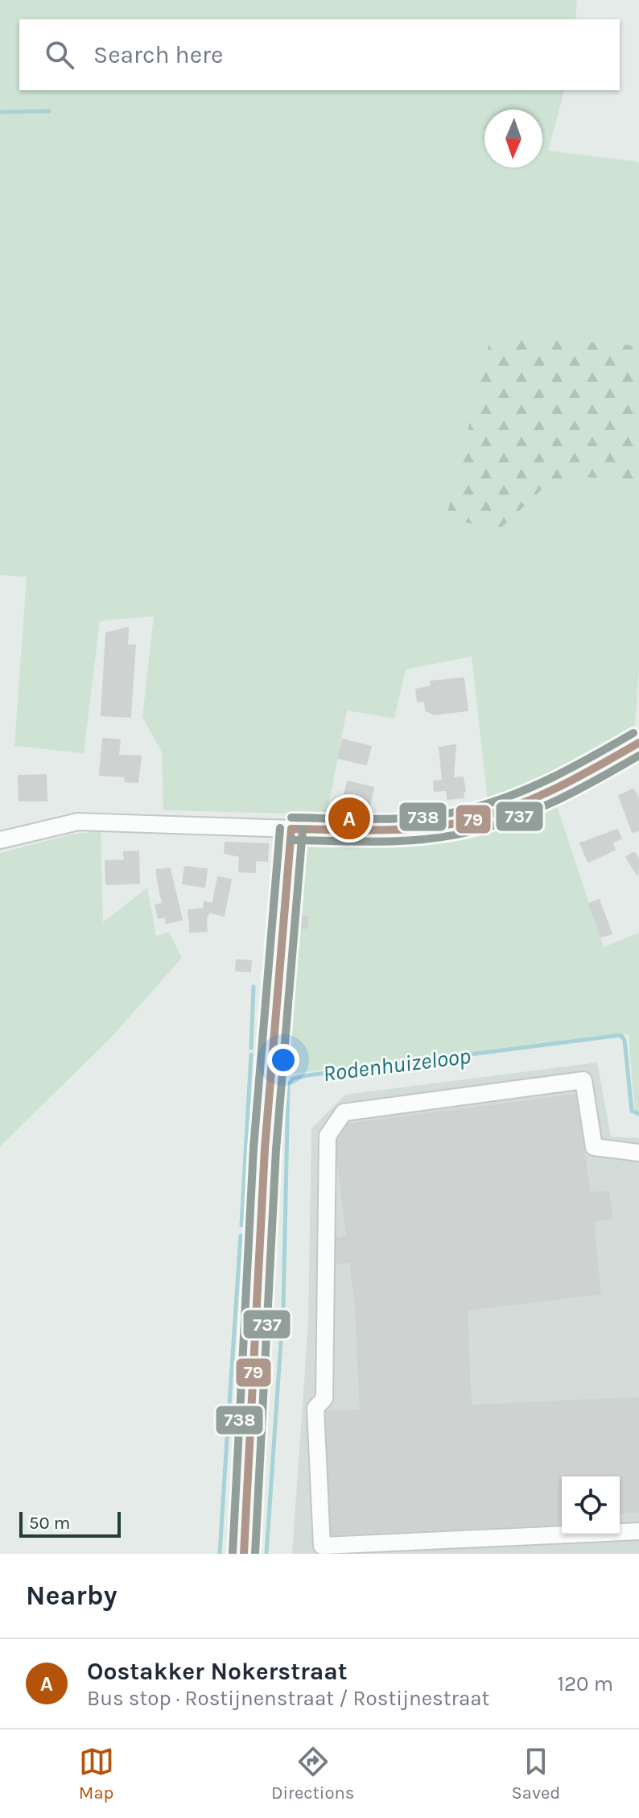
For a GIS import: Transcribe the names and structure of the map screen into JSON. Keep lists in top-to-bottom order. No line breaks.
{"water":["Rodenhuizeloop"],"lines":["transit line 738","transit line 79","transit line 737"],"scale_bar":"50 m","north":"bottom","page":{"search":"Search here","pins":"A","scale":"50 m","heading":"Nearby","list":[{"mark":"A","name":"Oostakker Nokerstraat","note":"Bus stop · Rostijnenstraat / Rostijnestraat","value":"120 m"}],"nav":["Map","Directions","Saved"]}}
